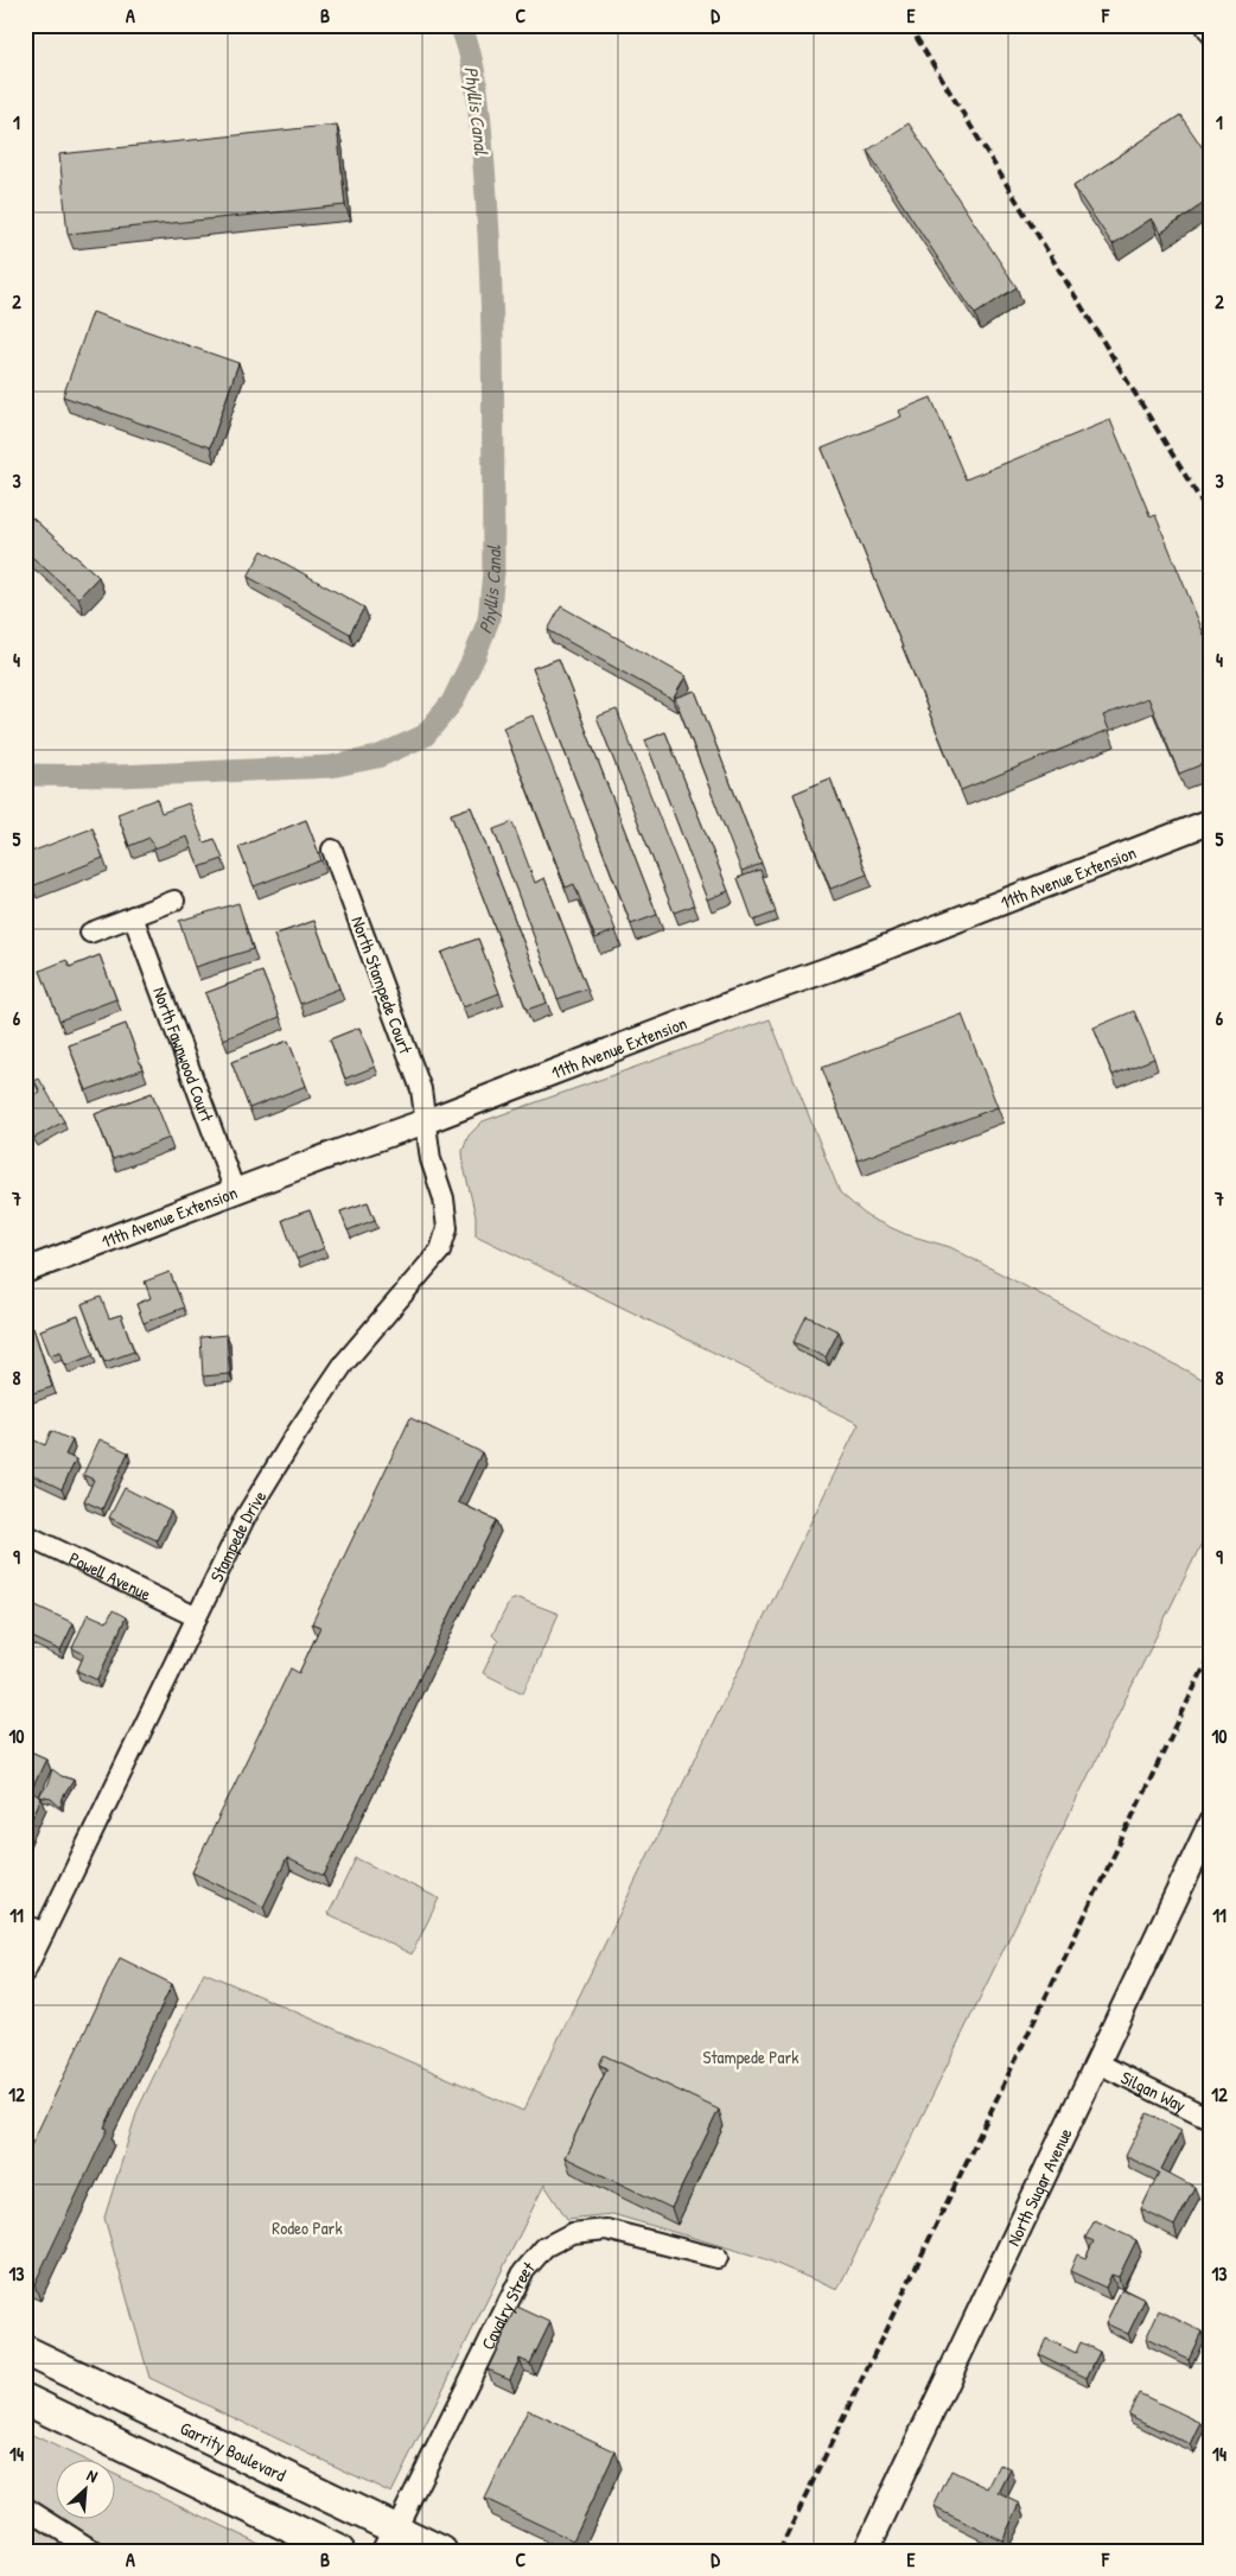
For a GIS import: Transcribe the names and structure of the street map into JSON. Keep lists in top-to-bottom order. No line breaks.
{"streets":{"main road":["Garrity Boulevard"],"street":["11th Avenue Extension","North Stampede Court","North Fawnwood Court","Stampede Drive","Powell Avenue","Silgan Way","North Sugar Avenue","Cavalry Street"]},"crossings":[["11th Avenue Extension","North Stampede Court"],["11th Avenue Extension","North Fawnwood Court"],["11th Avenue Extension","Stampede Drive"],["North Stampede Court","Stampede Drive"],["Stampede Drive","Powell Avenue"],["Silgan Way","North Sugar Avenue"],["Cavalry Street","Garrity Boulevard"]],"water":["Phyllis Canal"],"parks":["Stampede Park","Rodeo Park"],"north":"top right","grid":{"columns":["A","B","C","D","E","F"],"rows":["1","2","3","4","5","6","7","8","9","10","11","12","13","14"]}}
